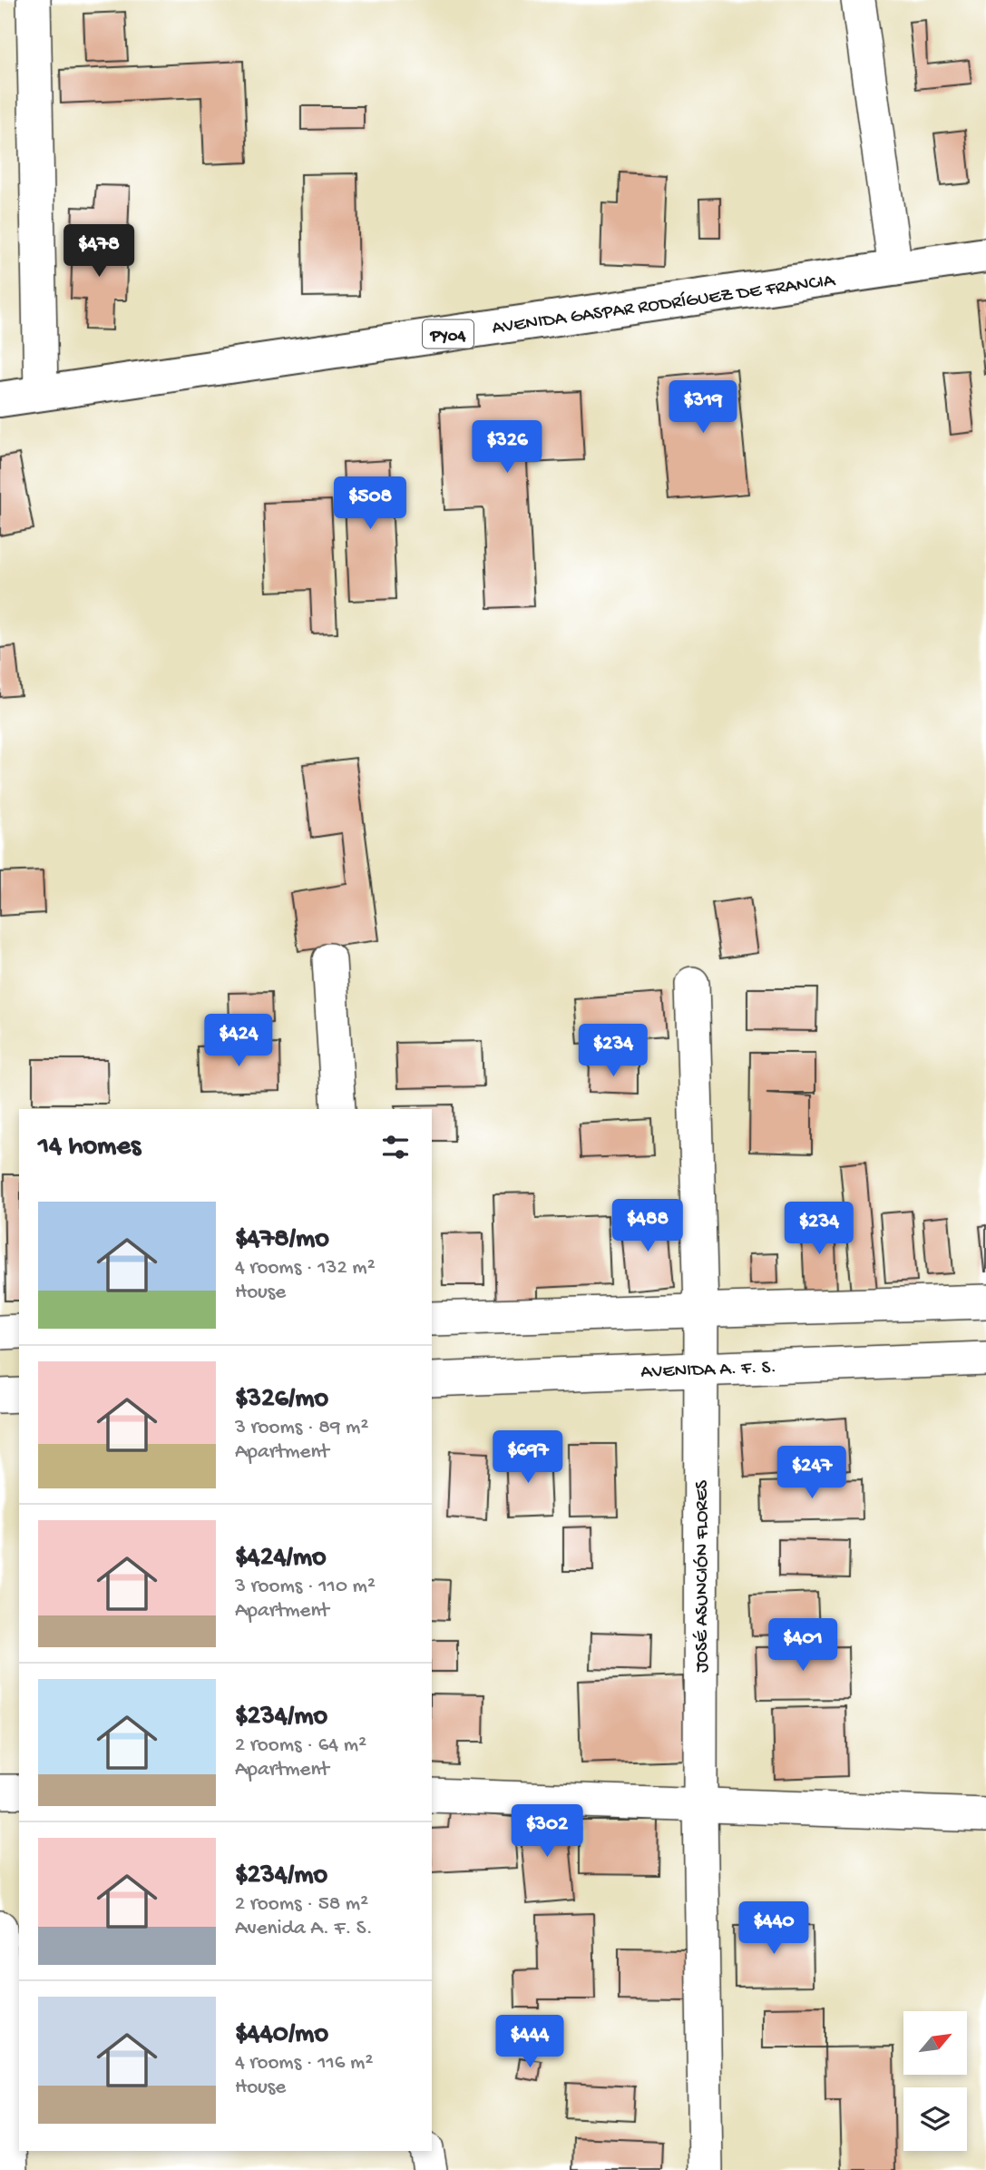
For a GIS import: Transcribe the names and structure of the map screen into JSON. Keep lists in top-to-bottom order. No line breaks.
{"streets":{"main road":["AVENIDA GASPAR RODRÍGUEZ DE FRANCIA","PY04"],"street":["AVENIDA A. F. S.","JOSÉ ASUNCIÓN FLORES"]},"crossings":[["AVENIDA A. F. S.","JOSÉ ASUNCIÓN FLORES"]],"north":"top right","page":{"price":["$478","$319","$326","$508","$424","$234","$488","$234","$697","$247","$401","$302","$440","$444"],"heading":"14 homes","list":[{"name":"$478/mo","note":"4 rooms · 132 m² · House"},{"name":"$326/mo","note":"3 rooms · 89 m² · Apartment"},{"name":"$424/mo","note":"3 rooms · 110 m² · Apartment"},{"name":"$234/mo","note":"2 rooms · 64 m² · Apartment"},{"name":"$234/mo","note":"2 rooms · 58 m² · Avenida A. F. S."},{"name":"$440/mo","note":"4 rooms · 116 m² · House"}]}}
